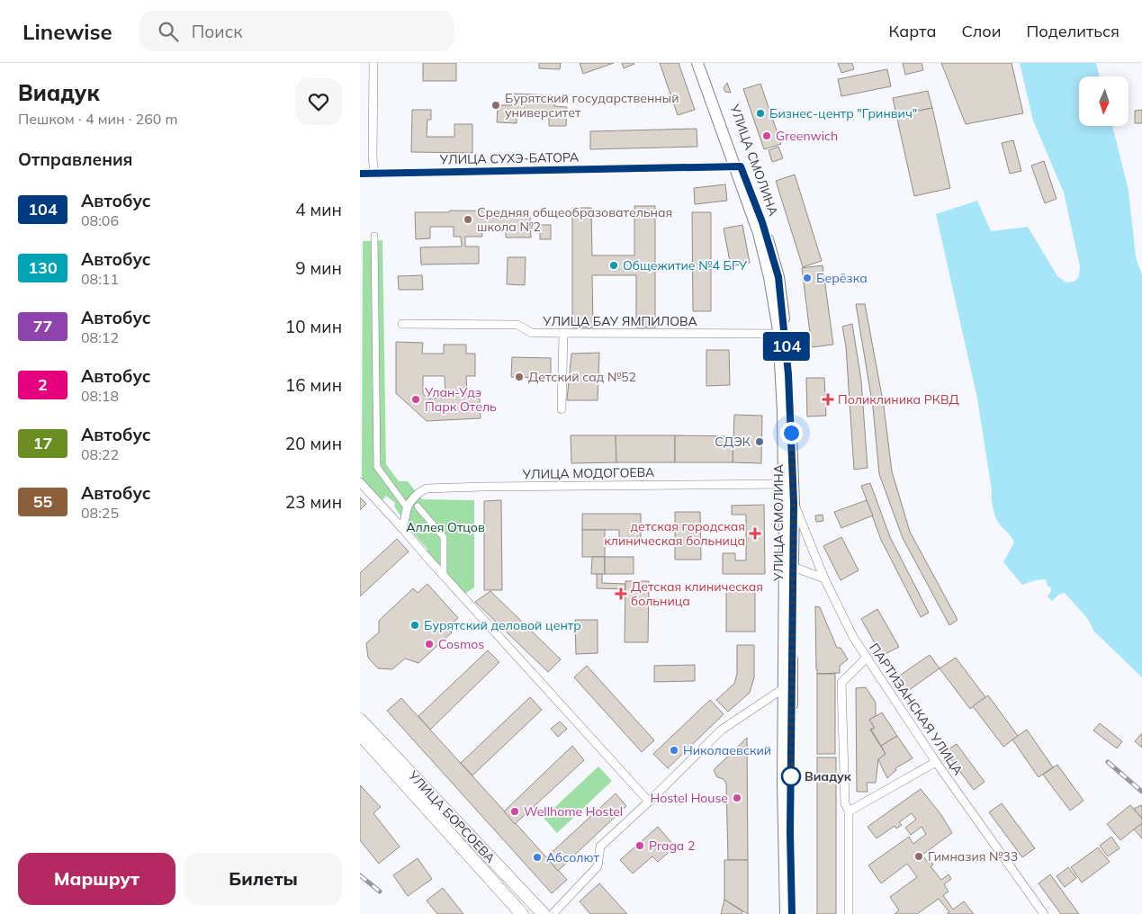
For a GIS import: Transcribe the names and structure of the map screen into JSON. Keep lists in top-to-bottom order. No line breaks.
{"streets":{"main road":["УЛИЦА СМОЛИНА","УЛИЦА БОРСОЕВА"],"street":["УЛИЦА СУХЭ-БАТОРА","УЛИЦА БАУ ЯМПИЛОВА","УЛИЦА МОДОГОЕВА","ПАРТИЗАНСКАЯ УЛИЦА"]},"crossings":[["УЛИЦА СУХЭ-БАТОРА","УЛИЦА СМОЛИНА"],["УЛИЦА СМОЛИНА","УЛИЦА БАУ ЯМПИЛОВА"],["УЛИЦА СМОЛИНА","УЛИЦА МОДОГОЕВА"],["УЛИЦА СМОЛИНА","ПАРТИЗАНСКАЯ УЛИЦА"]],"parks":["Аллея Отцов"],"places":{"other":["Бурятский государственный университет","Бизнес-центр \"Гринвич\"","Greenwich","Средняя общеобразовательная школа №2","Общежитие №4 БГУ","Берёзка","Детский сад №52","Улан-Удэ Парк Отель","СДЭК","Бурятский деловой центр","Cosmos","Николаевский","Виадук","Hostel House","Wellhome Hostel","Praga 2","Гимназия №33","Абсолют"],"health":["Поликлиника РКВД","детская городская клиническая больница","Детская клиническая больница"]},"lines":["bus line 104"],"north":"bottom","page":{"header":"Linewise","search":"Поиск","nav":["Карта","Слои","Поделиться"],"heading":[["Виадук","Пешком · 4 мин · 260 m"],"Отправления"],"on_map":"104","list":[{"mark":"104","name":"Автобус","note":"08:06","value":"4 мин"},{"mark":"130","name":"Автобус","note":"08:11","value":"9 мин"},{"mark":"77","name":"Автобус","note":"08:12","value":"10 мин"},{"mark":"2","name":"Автобус","note":"08:18","value":"16 мин"},{"mark":"17","name":"Автобус","note":"08:22","value":"20 мин"},{"mark":"55","name":"Автобус","note":"08:25","value":"23 мин"}],"buttons":["Маршрут","Билеты"]}}
